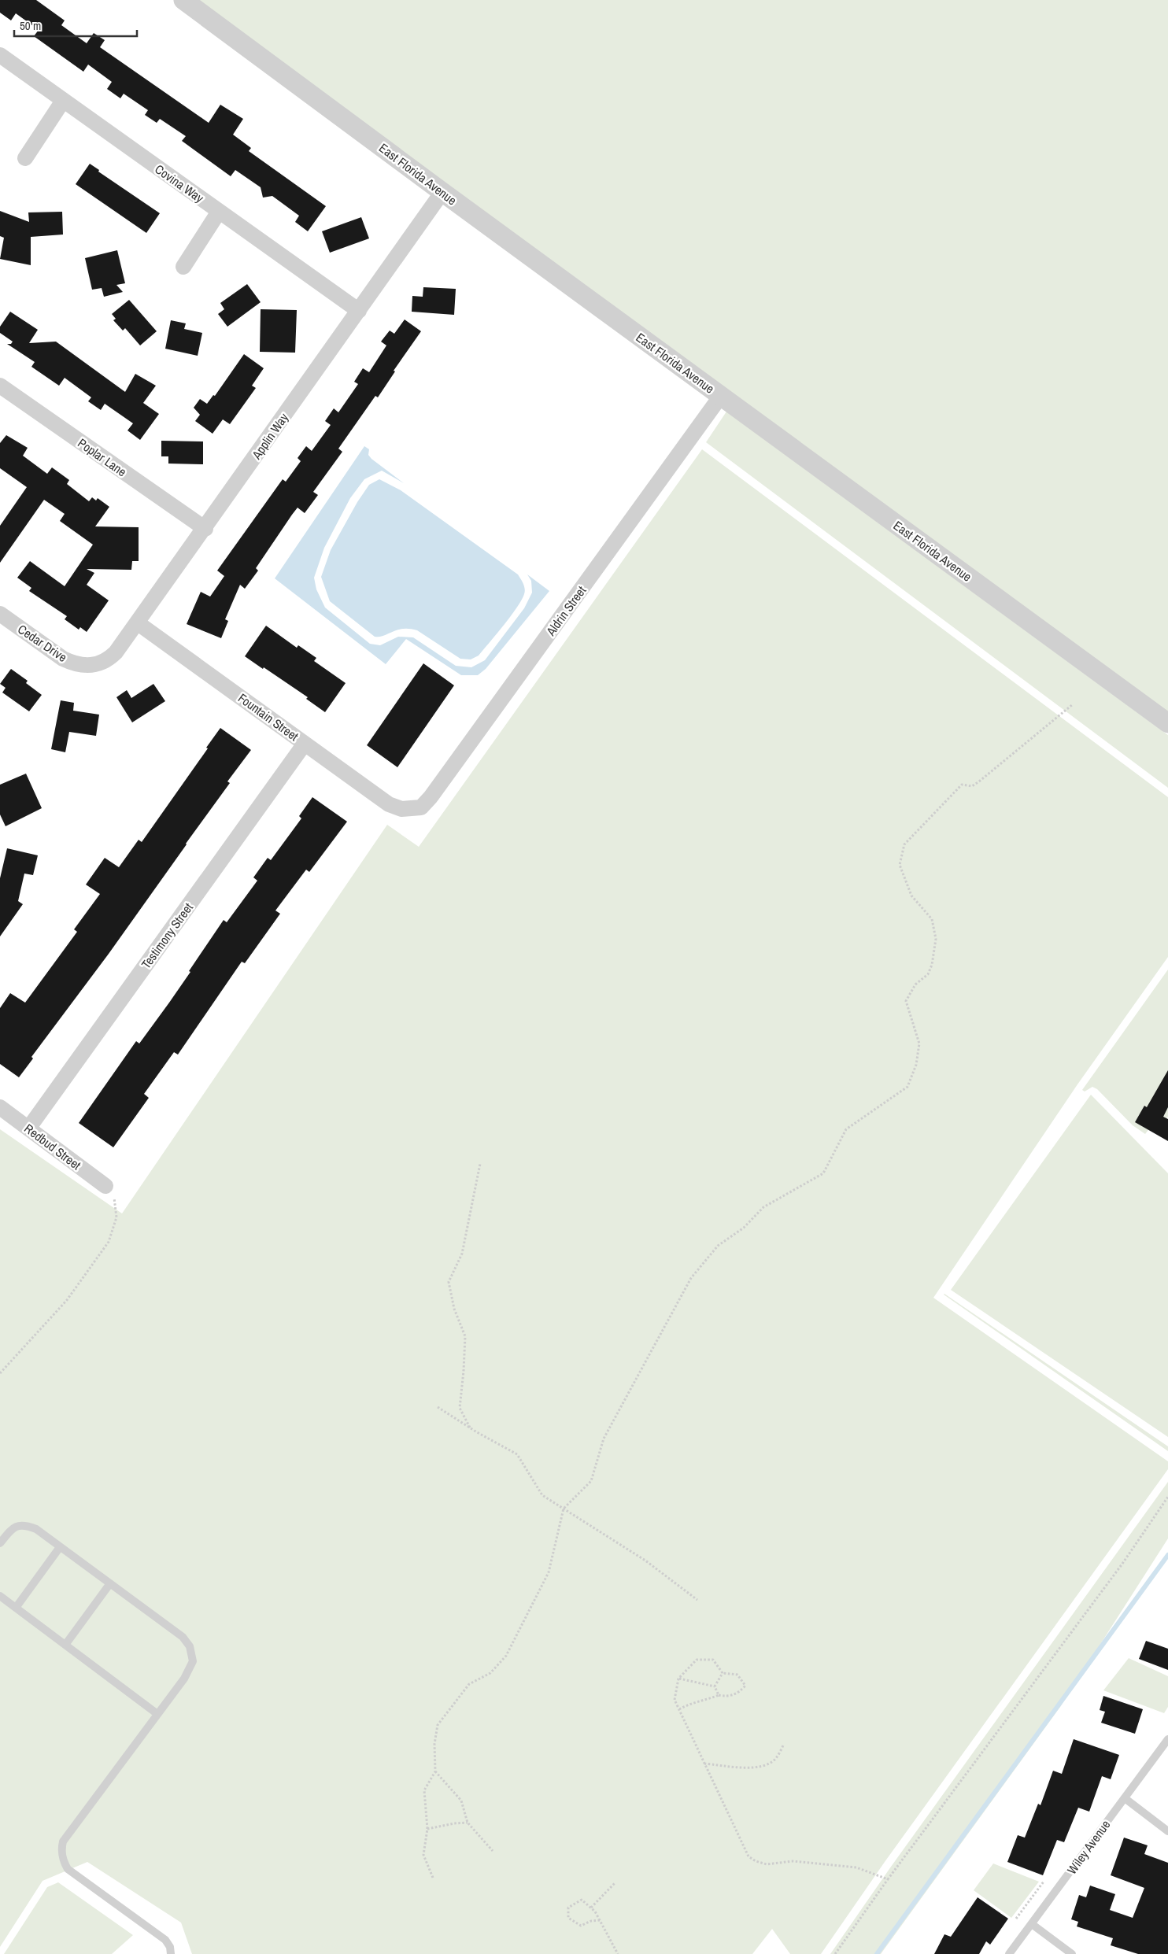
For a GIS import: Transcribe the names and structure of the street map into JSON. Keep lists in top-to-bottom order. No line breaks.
{"streets":{"street":["East Florida Avenue","Covina Way","Applin Way","Poplar Lane","Aldrin Street","Cedar Drive","Fountain Street","Testimony Street","Redbud Street"],"lane":["Wiley Avenue"]},"crossings":[["East Florida Avenue","Applin Way"],["East Florida Avenue","Aldrin Street"],["Covina Way","Applin Way"],["Applin Way","Poplar Lane"],["Applin Way","Cedar Drive"],["Applin Way","Fountain Street"],["Aldrin Street","Fountain Street"],["Fountain Street","Testimony Street"],["Testimony Street","Redbud Street"]],"scale_bar":"50 m"}
